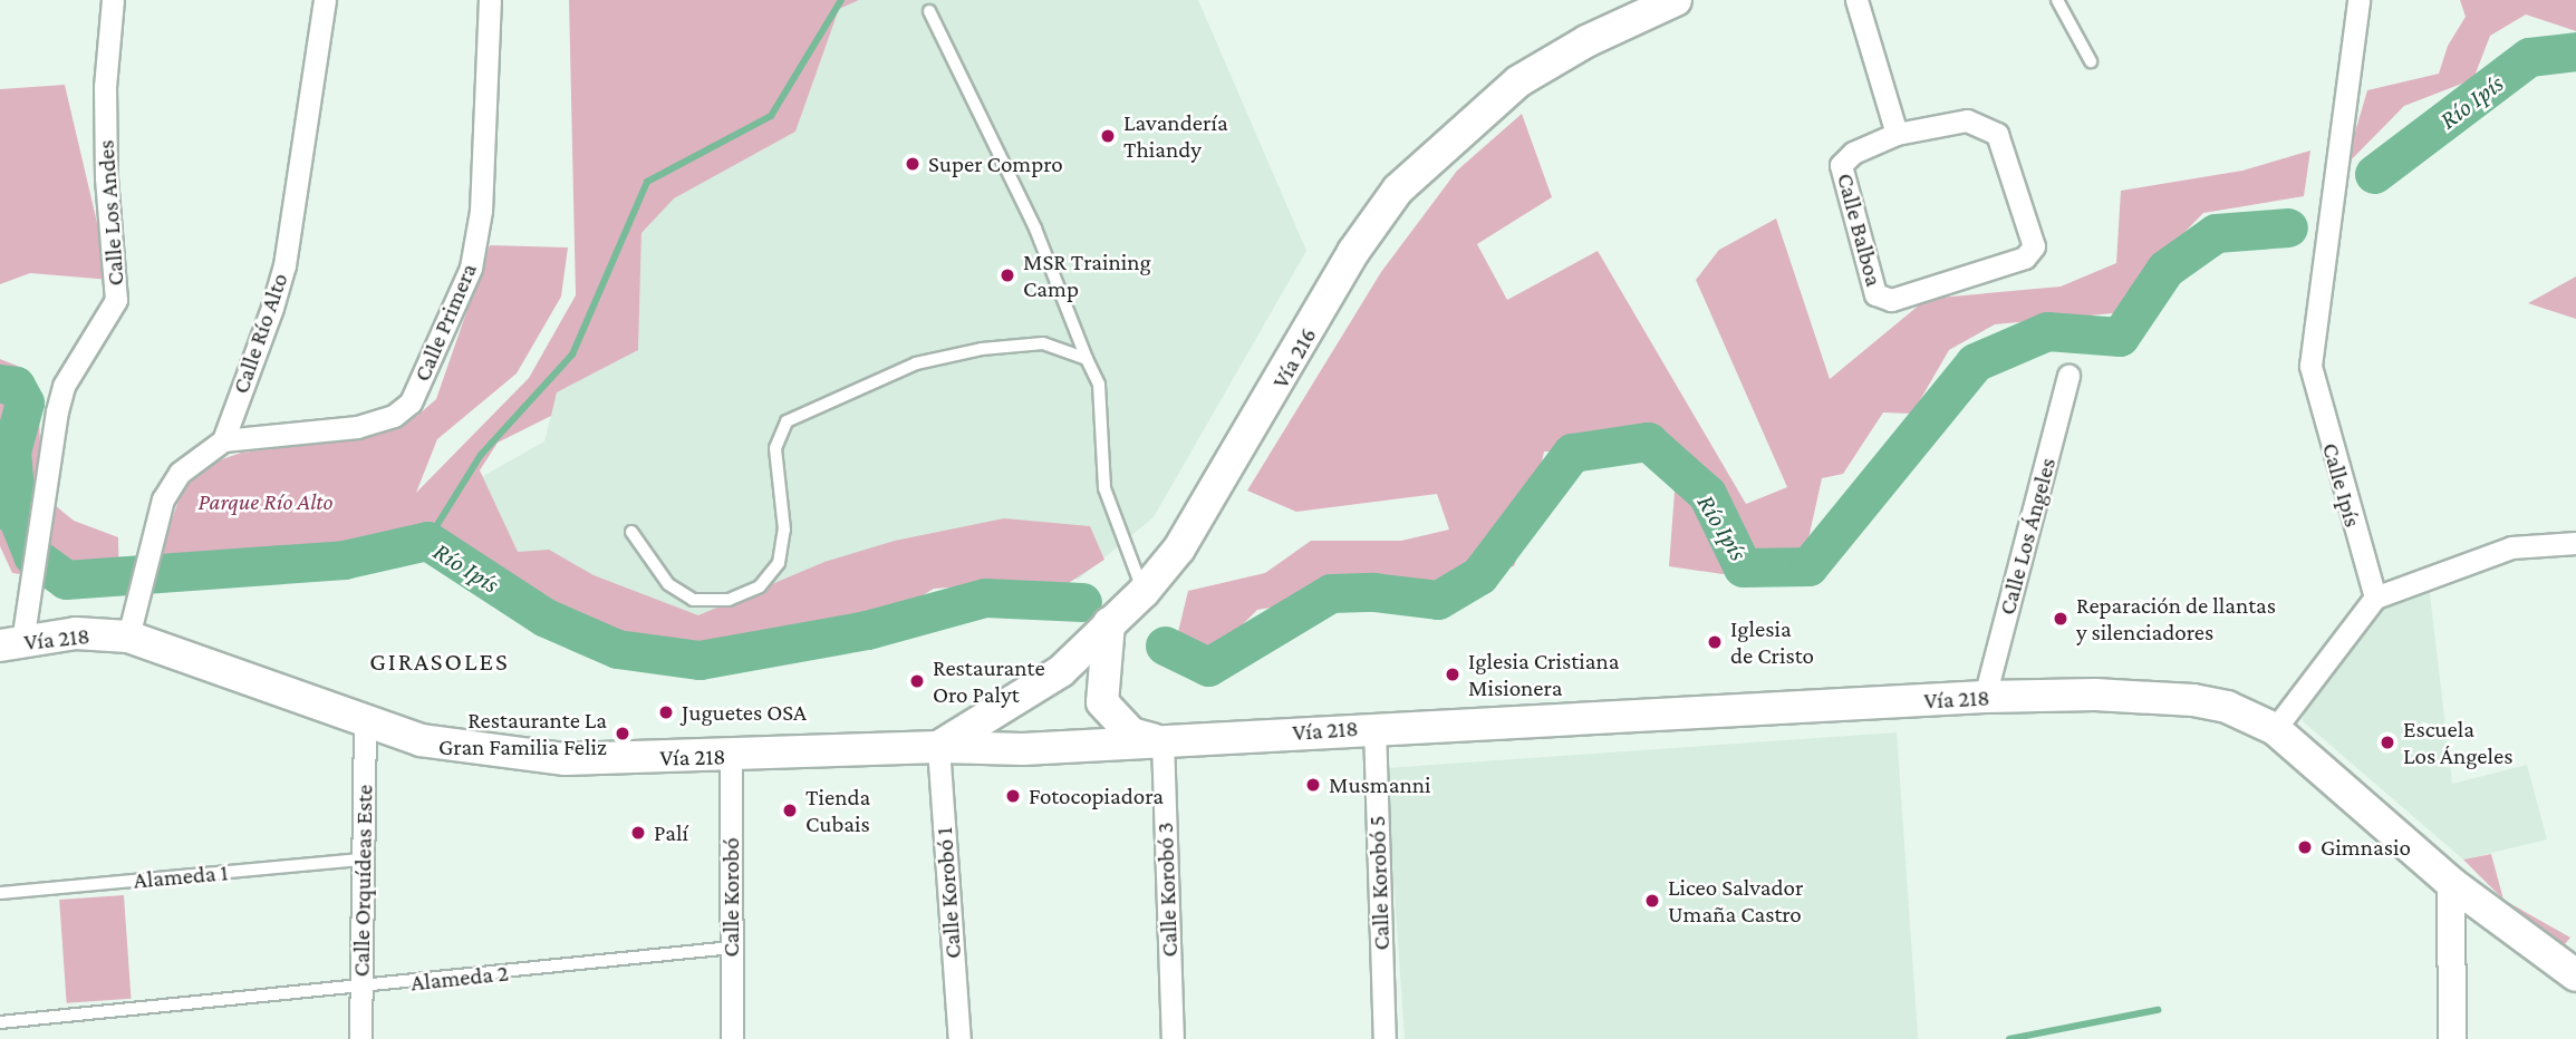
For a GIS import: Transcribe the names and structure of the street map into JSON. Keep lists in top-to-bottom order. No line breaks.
{"streets":{"main road":["Vía 216","Vía 218"],"street":["Calle Los Andes","Calle Balboa","Calle Primera","Calle Río Alto","Calle Ipís","Calle Los Ángeles","Calle Orquídeas Este","Calle Korobó 5","Calle Korobó 3","Calle Korobó 1","Calle Korobó"],"lane":["Alameda 1","Alameda 2"]},"crossings":[["Calle Los Andes","Vía 218"],["Calle Primera","Calle Río Alto"],["Vía 216","Vía 218"],["Vía 216","Calle Korobó 1"],["Calle Los Ángeles","Vía 218"],["Vía 218","Calle Orquídeas Este"],["Vía 218","Calle Korobó 5"],["Vía 218","Calle Korobó 3"],["Vía 218","Calle Korobó 1"],["Vía 218","Calle Korobó"],["Alameda 1","Calle Orquídeas Este"],["Calle Orquídeas Este","Alameda 2"],["Calle Korobó","Alameda 2"]],"districts":["GIRASOLES"],"water":["Río Ipís"],"parks":["Parque Río Alto"],"places":["Lavandería Thiandy","Super Compro","MSR Training Camp","Reparación de llantas y silenciadores","Iglesia de Cristo","Iglesia Cristiana Misionera","Restaurante Oro Palyt","Juguetes OSA","Restaurante La Gran Familia Feliz","Escuela Los Ángeles","Musmanni","Fotocopiadora","Tienda Cubais","Palí","Gimnasio","Liceo Salvador Umaña Castro"]}
